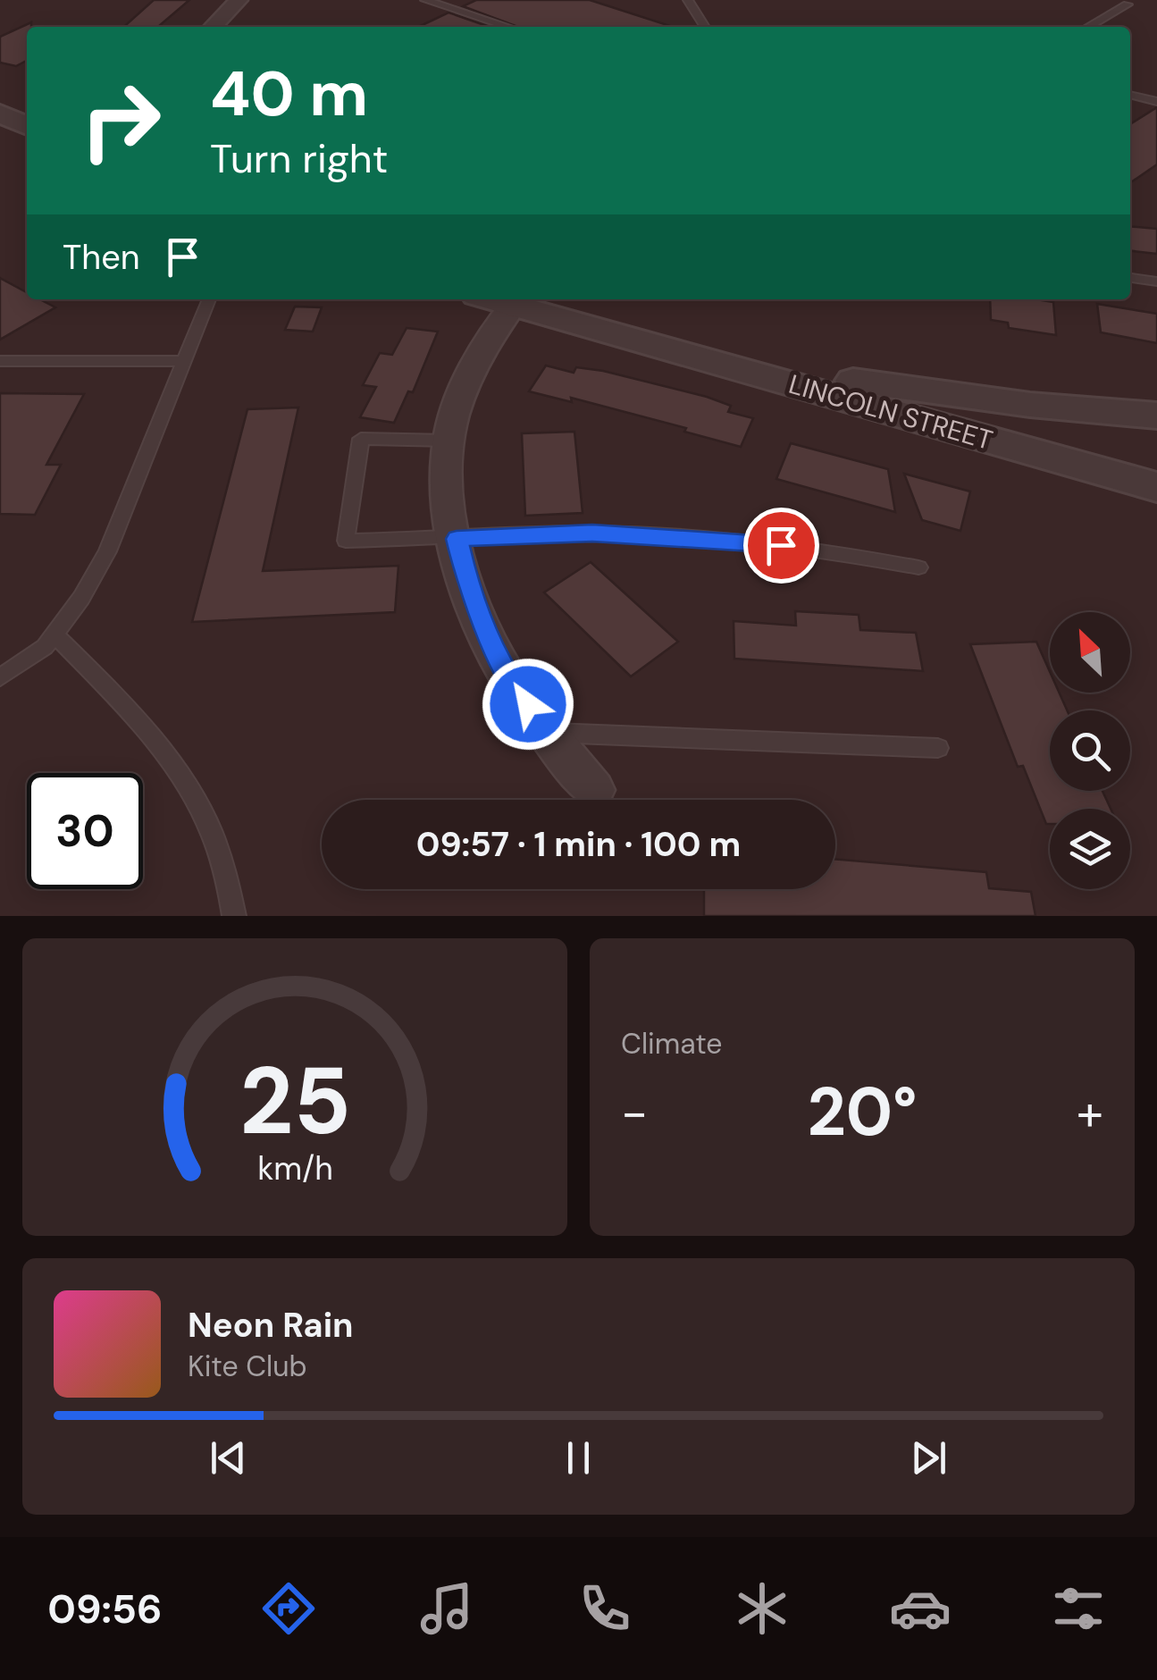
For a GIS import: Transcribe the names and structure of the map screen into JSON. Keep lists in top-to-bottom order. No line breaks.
{"streets":{"street":["LINCOLN STREET"]},"north":"top left","page":{"turn":["40 m","Turn right"],"then":"Then","limit":"30","trip":"09:57 · 1 min · 100 m","tile":"Climate","heat":["−","20°","+"],"song":["Neon Rain","Kite Club"],"tabs":"09:56","gauge":["25","km/h"]}}
